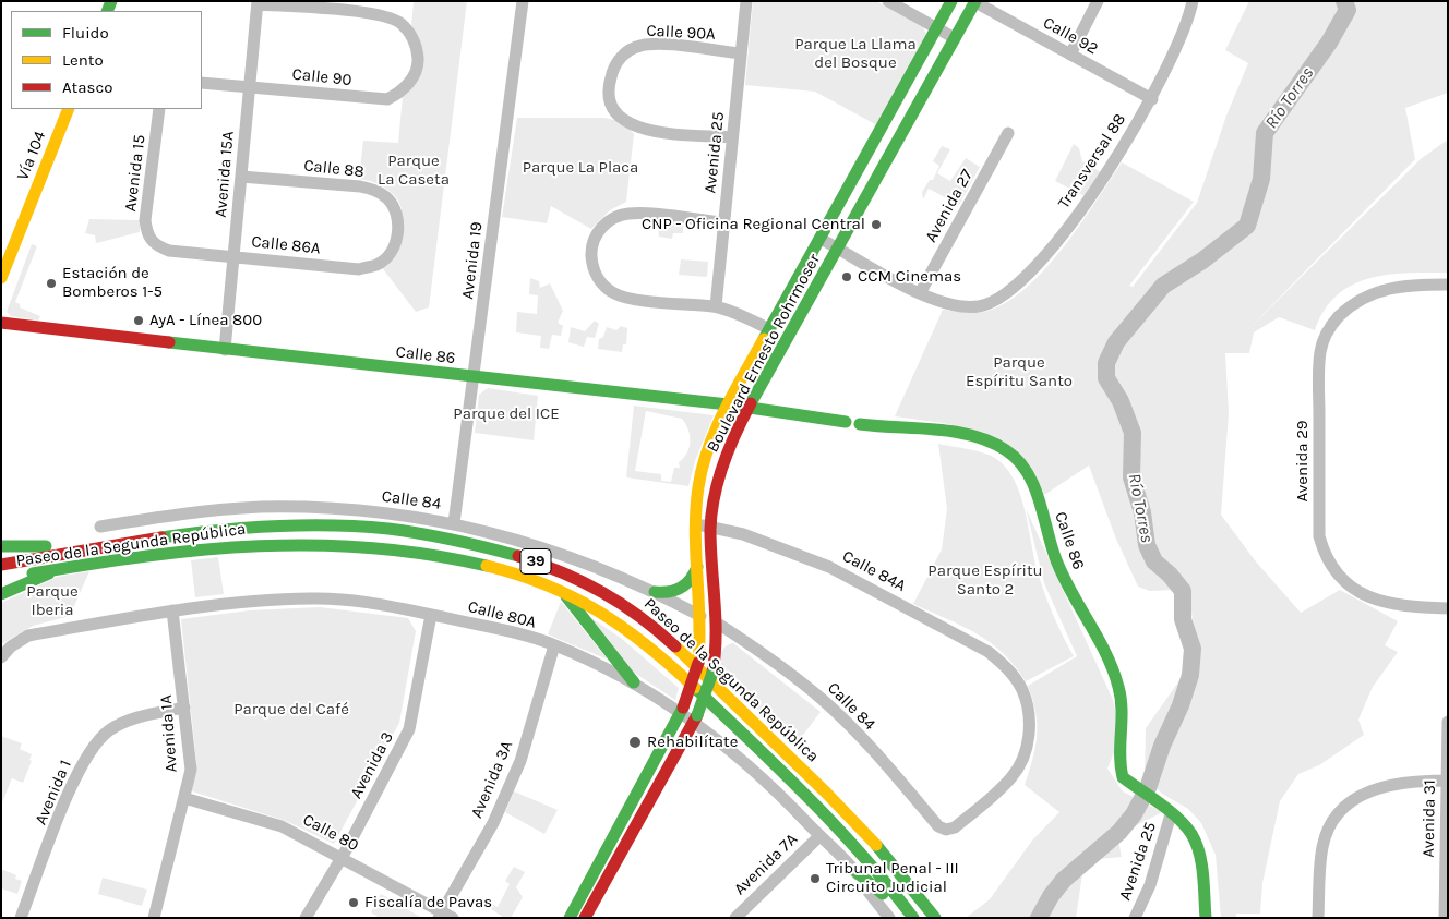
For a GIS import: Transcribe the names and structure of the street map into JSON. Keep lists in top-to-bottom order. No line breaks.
{"streets":{"main road":["Vía 104","Boulevard Ernesto Rohrmoser","Calle 86","Paseo de la Segunda República","39"],"street":["Calle 90A","Calle 92","Calle 90","Avenida 25","Transversal 88","Calle 88","Avenida 15","Avenida 15A","Avenida 27","Calle 86A","Avenida 19","Avenida 29","Calle 84","Calle 84A","Calle 80A","Avenida 1A","Avenida 3","Avenida 3A","Avenida 1","Avenida 31","Calle 80","Avenida 7A"]},"crossings":[["Calle 90A","Avenida 25"],["Calle 92","Transversal 88"],["Calle 92","Boulevard Ernesto Rohrmoser"],["Calle 90","Avenida 15A"],["Avenida 25","Calle 86"],["Transversal 88","Avenida 27"],["Calle 88","Avenida 15A"],["Calle 88","Calle 86A"],["Avenida 15","Calle 86A"],["Avenida 15A","Calle 86A"],["Avenida 15A","Calle 86"],["Avenida 19","Calle 86"],["Avenida 19","Calle 84"],["Boulevard Ernesto Rohrmoser","Calle 86"],["Boulevard Ernesto Rohrmoser","Calle 84"],["Boulevard Ernesto Rohrmoser","Calle 84A"],["Boulevard Ernesto Rohrmoser","Calle 80A"],["Calle 84","Calle 84A"],["Calle 80A","Avenida 1A"],["Calle 80A","Avenida 3"],["Calle 80A","Avenida 3A"],["Calle 80A","Avenida 7A"],["Avenida 1A","Avenida 1"],["Avenida 1A","Calle 80"],["Avenida 3","Calle 80"],["Avenida 3A","Calle 80"]],"water":["Río Torres"],"parks":["Parque La Llama del Bosque","Parque La Caseta","Parque La Placa","Parque Espíritu Santo","Parque del ICE","Parque Espíritu Santo 2","Parque Iberia","Parque del Café"],"places":["CNP - Oficina Regional Central","CCM Cinemas","Estación de Bomberos 1-5","AyA - Línea 800","Rehabilítate","Tribunal Penal - III Circuito Judicial","Fiscalía de Pavas"],"legend":["Fluido","Lento","Atasco"]}
